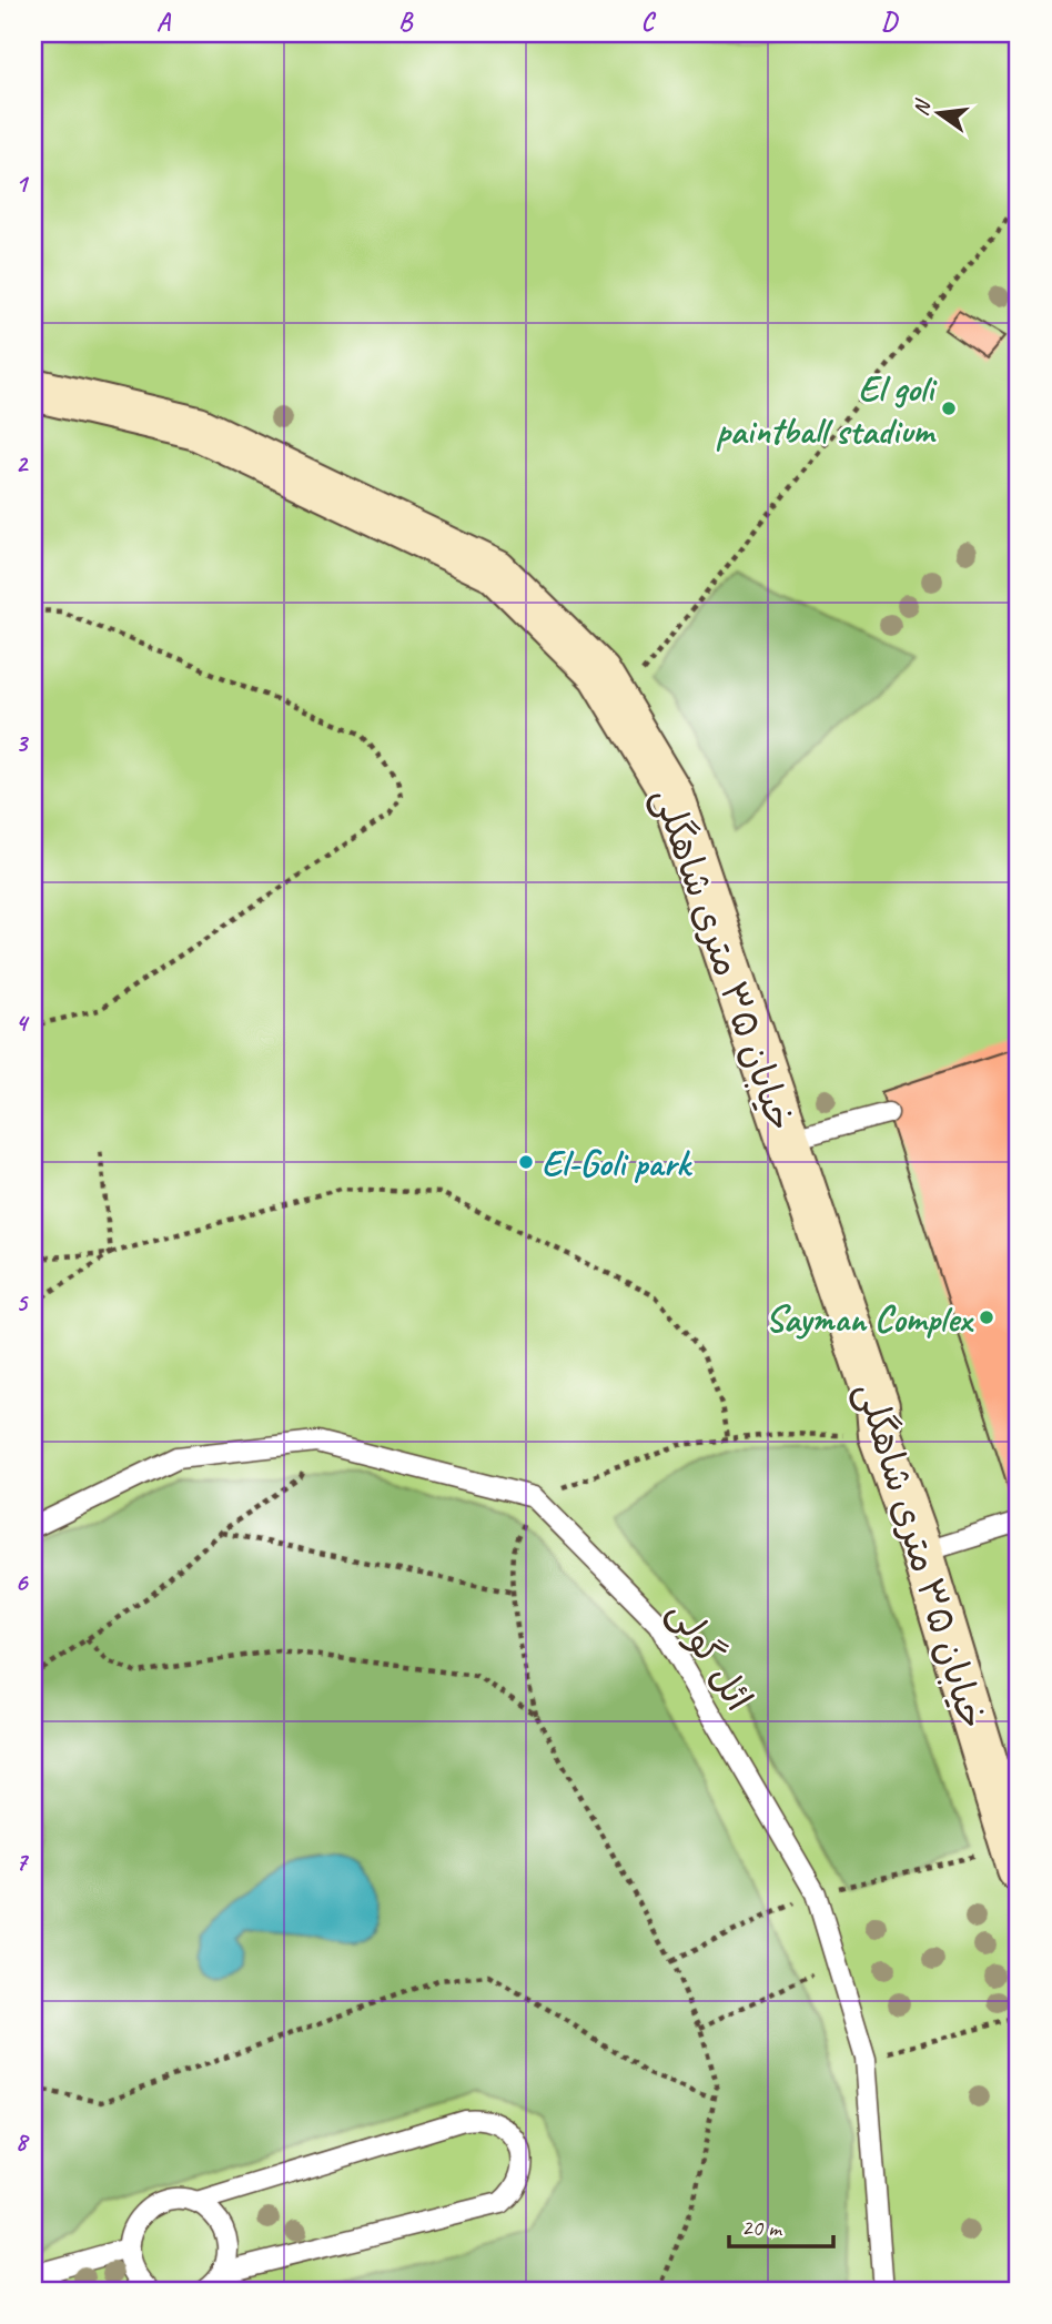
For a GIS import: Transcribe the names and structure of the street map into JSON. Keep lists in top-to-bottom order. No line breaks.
{"streets":{"street":["خیابان ۳۵ متری شاهگلی"],"lane":["ائل گولی"]},"places":["El goli paintball stadium","El-Goli park","Sayman Complex"],"scale_bar":"20 m","north":"left","grid":{"columns":["A","B","C","D"],"rows":["1","2","3","4","5","6","7","8"]}}
